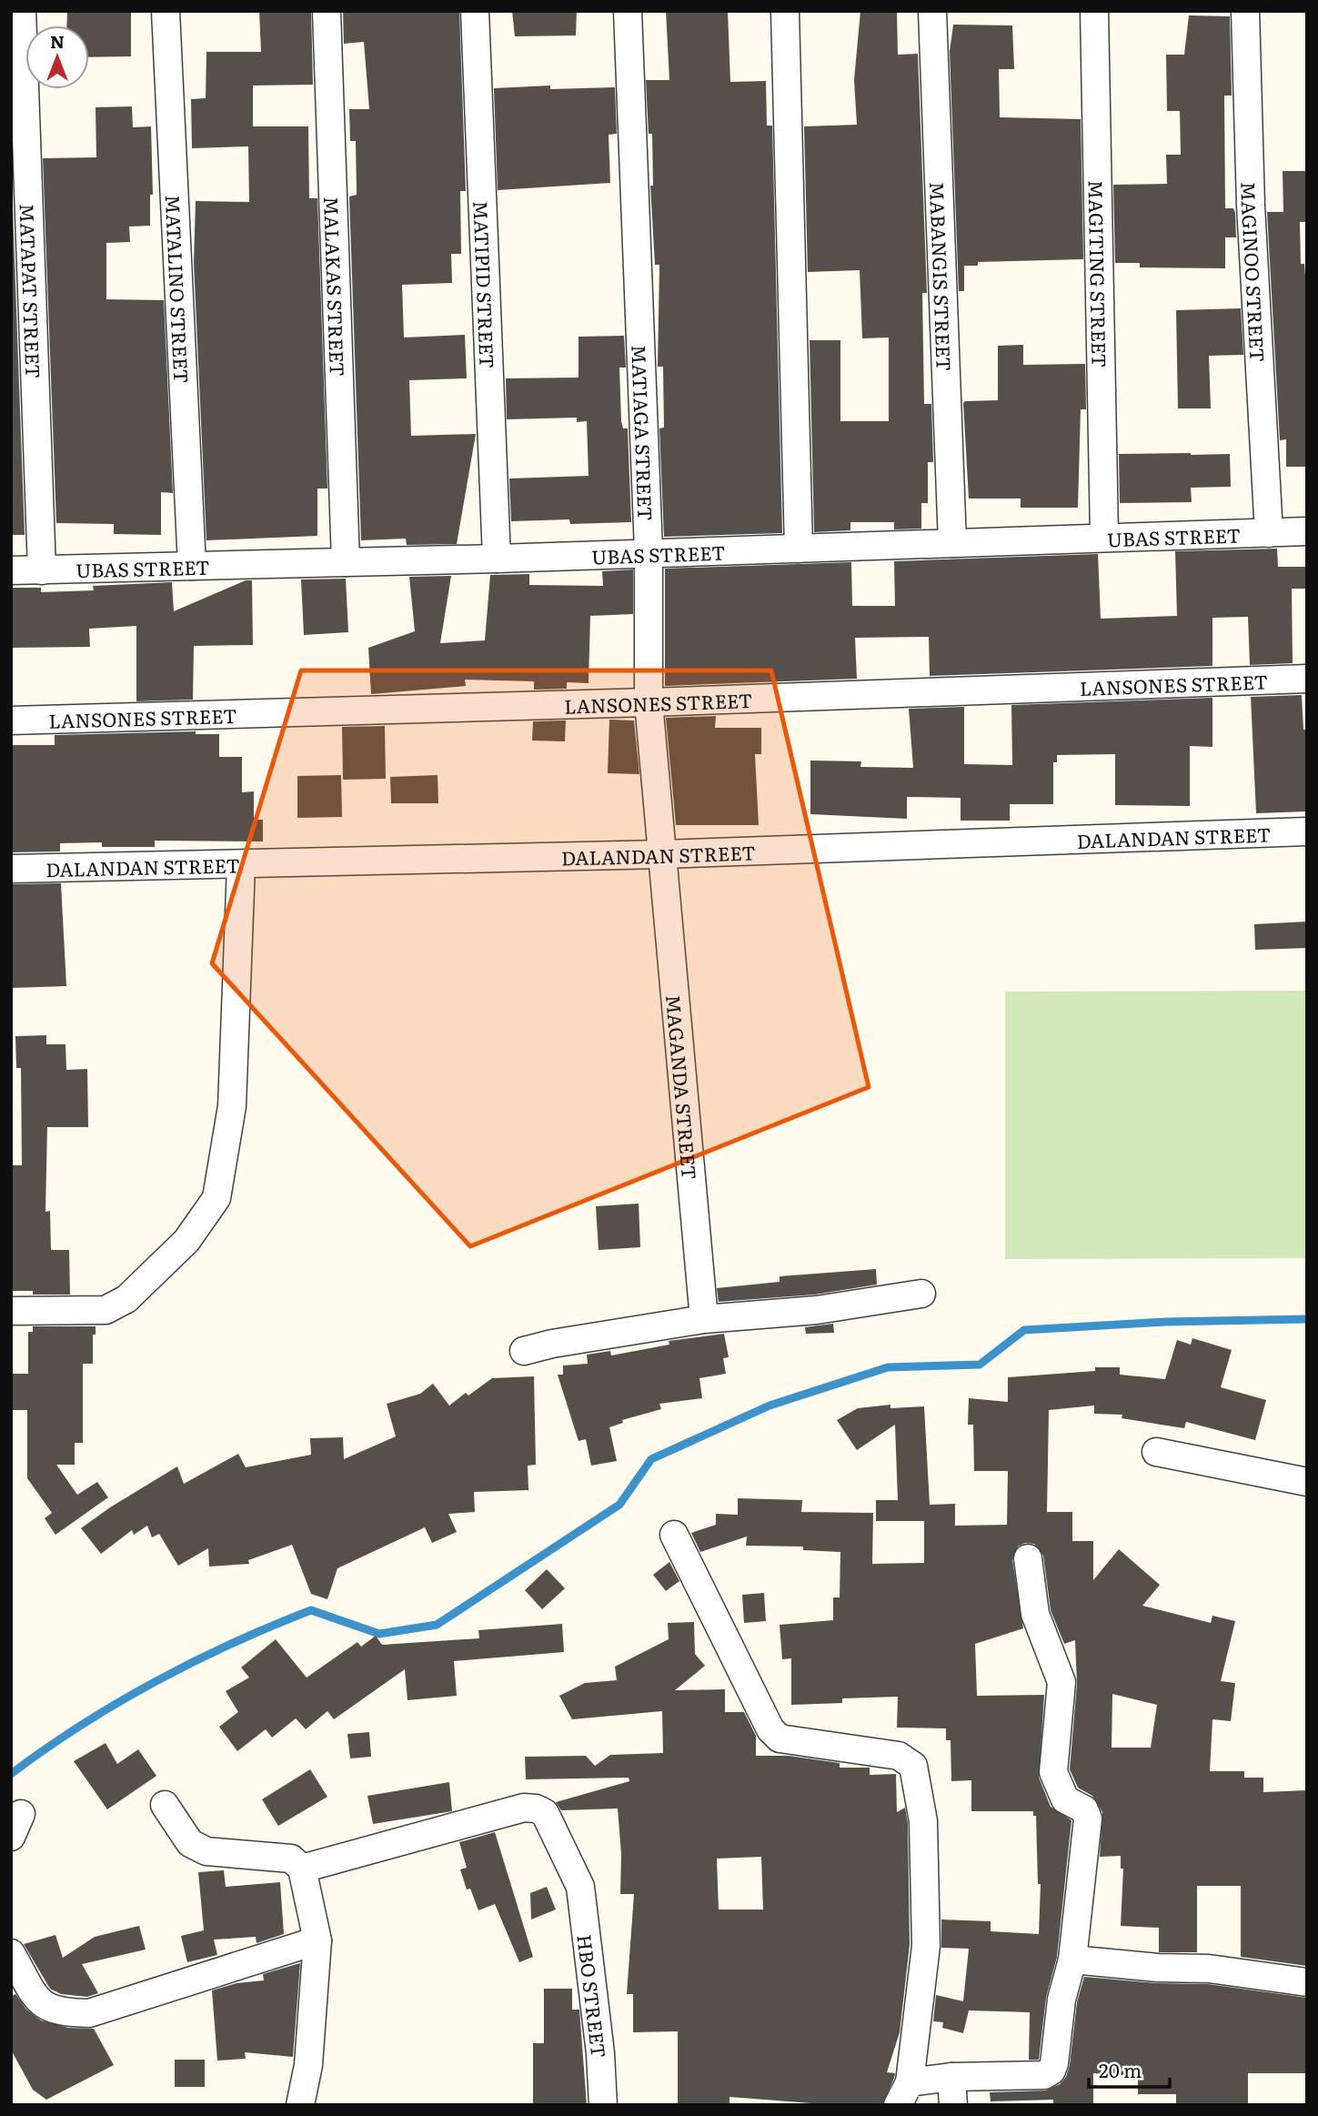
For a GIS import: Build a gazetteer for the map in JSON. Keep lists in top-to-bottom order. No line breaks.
{"streets":{"street":["MAGINOO STREET","MAGITING STREET","MABANGIS STREET","MATIPID STREET","MALAKAS STREET","MATALINO STREET","MATAPAT STREET","MATIAGA STREET","UBAS STREET","LANSONES STREET","DALANDAN STREET","MAGANDA STREET","HBO STREET"]},"crossings":[["MAGINOO STREET","UBAS STREET"],["MAGITING STREET","UBAS STREET"],["MABANGIS STREET","UBAS STREET"],["MATIPID STREET","UBAS STREET"],["MALAKAS STREET","UBAS STREET"],["MATALINO STREET","UBAS STREET"],["MATAPAT STREET","UBAS STREET"],["MATIAGA STREET","UBAS STREET"],["MATIAGA STREET","LANSONES STREET"],["MATIAGA STREET","DALANDAN STREET"],["MATIAGA STREET","MAGANDA STREET"],["DALANDAN STREET","MAGANDA STREET"]],"scale_bar":"20 m","north":"top"}
